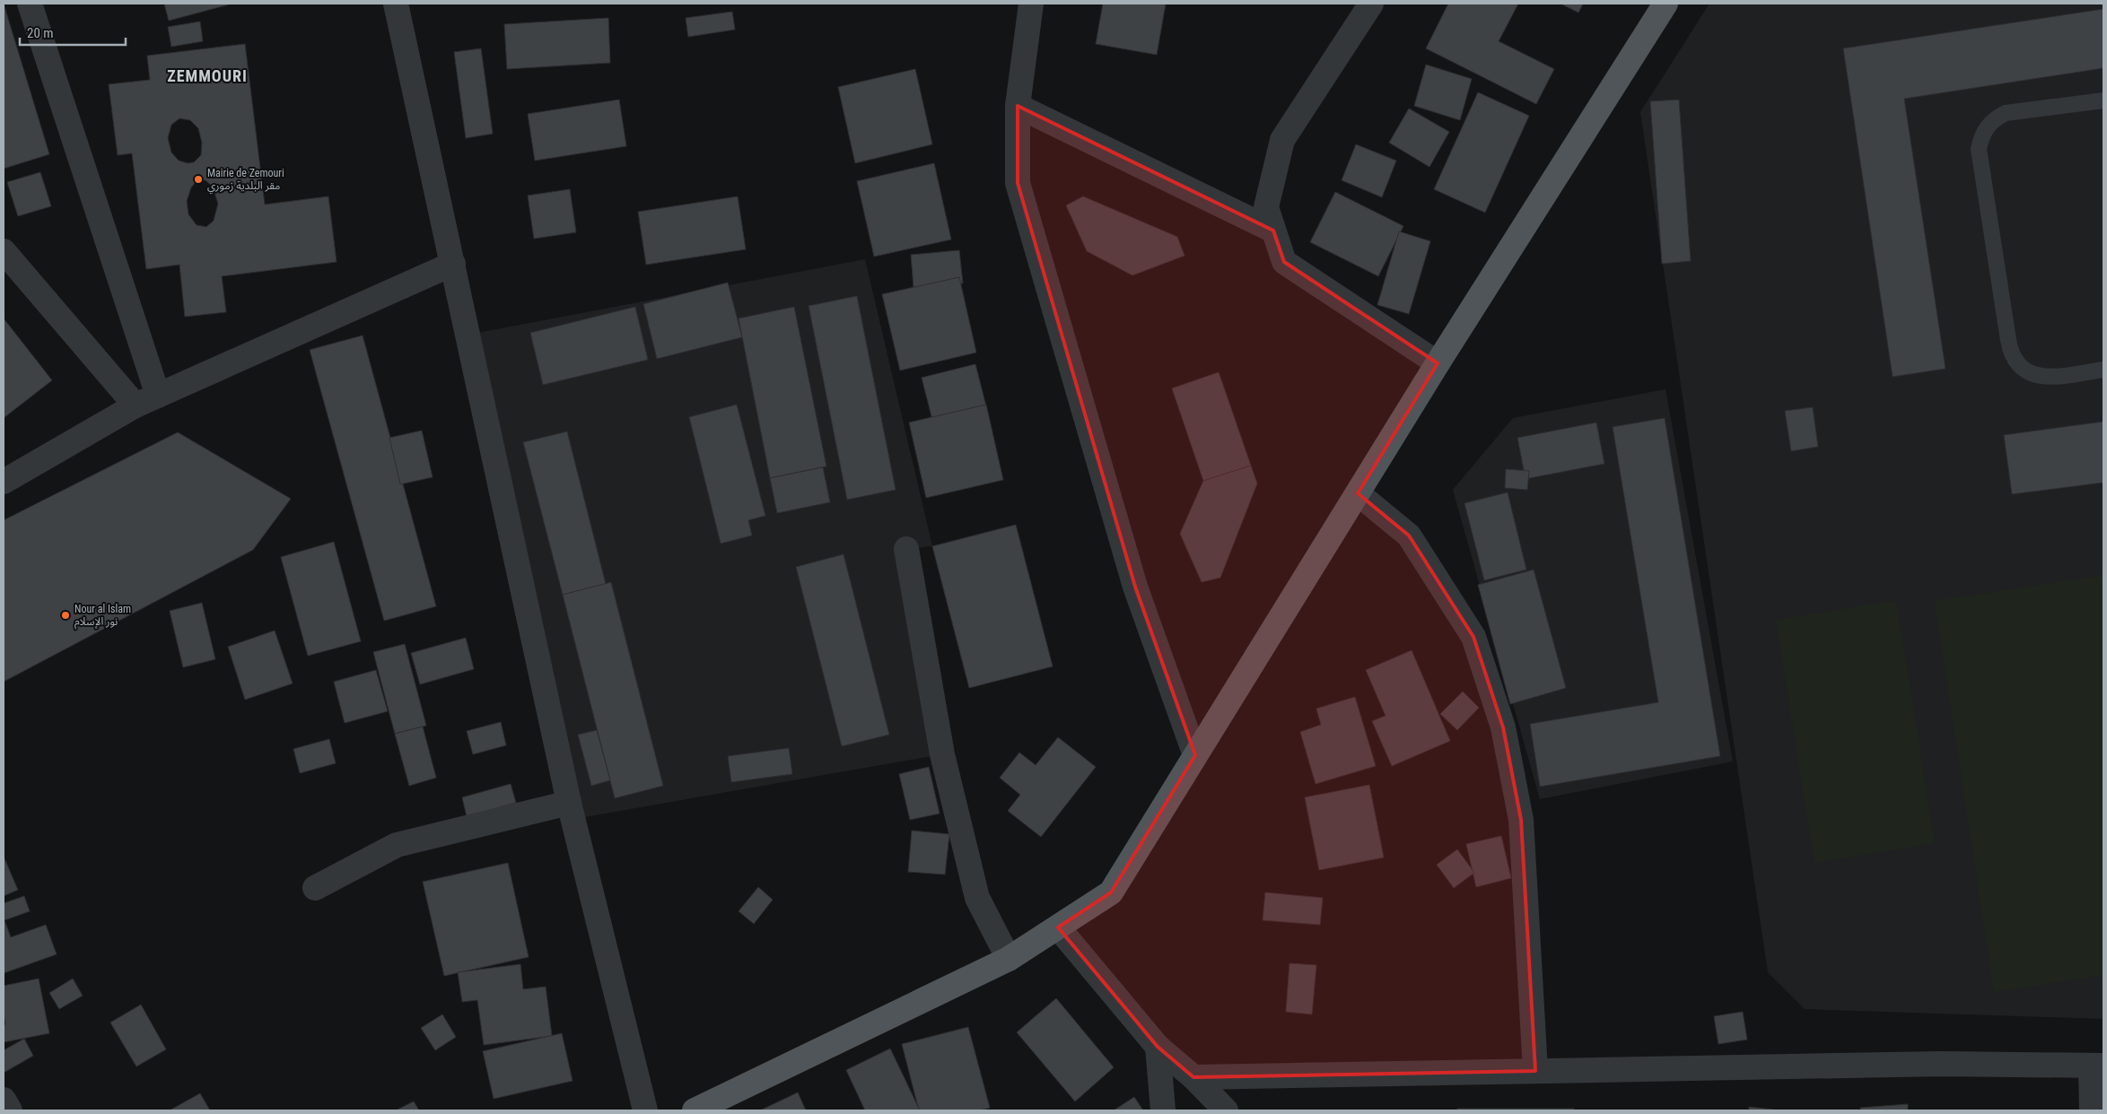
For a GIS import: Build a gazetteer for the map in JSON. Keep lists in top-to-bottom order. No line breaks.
{"districts":["ZEMMOURI"],"places":["Mairie de Zemouri مقر البلدية زموري","Nour al Islam نور الإسلام"],"scale_bar":"20 m"}
